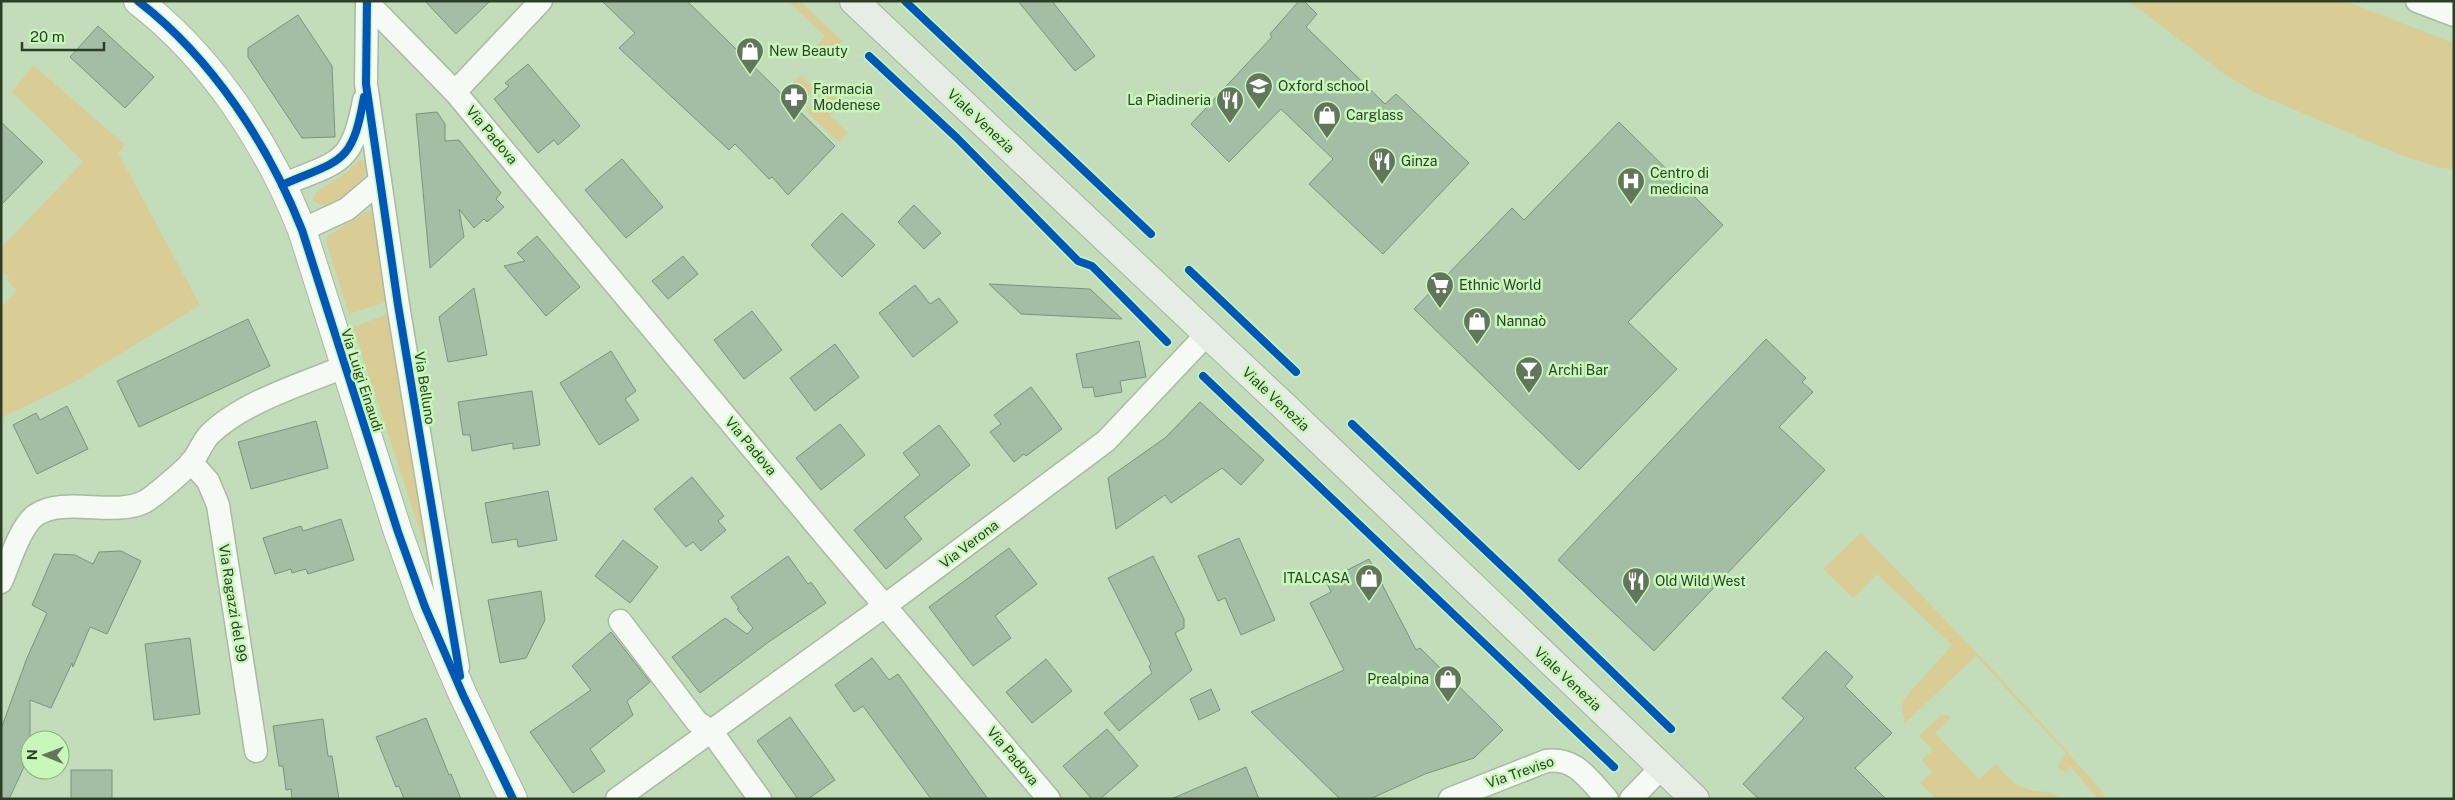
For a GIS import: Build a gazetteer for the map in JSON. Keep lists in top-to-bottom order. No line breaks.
{"streets":{"main road":["Viale Venezia"],"street":["Via Padova","Via Luigi Einaudi","Via Belluno","Via Verona","Via Ragazzi del 99","Via Treviso"]},"crossings":[["Viale Venezia","Via Verona"],["Via Padova","Via Belluno"],["Via Padova","Via Verona"],["Via Luigi Einaudi","Via Belluno"]],"places":{"shop":["New Beauty","Carglass","Nannaò","ITALCASA","Prealpina"],"school or university":["Oxford school"],"pharmacy":["Farmacia Modenese"],"restaurant":["La Piadineria","Ginza","Old Wild West"],"hospital":["Centro di medicina"],"supermarket":["Ethnic World"],"bar":["Archi Bar"]},"scale_bar":"20 m","north":"left"}
